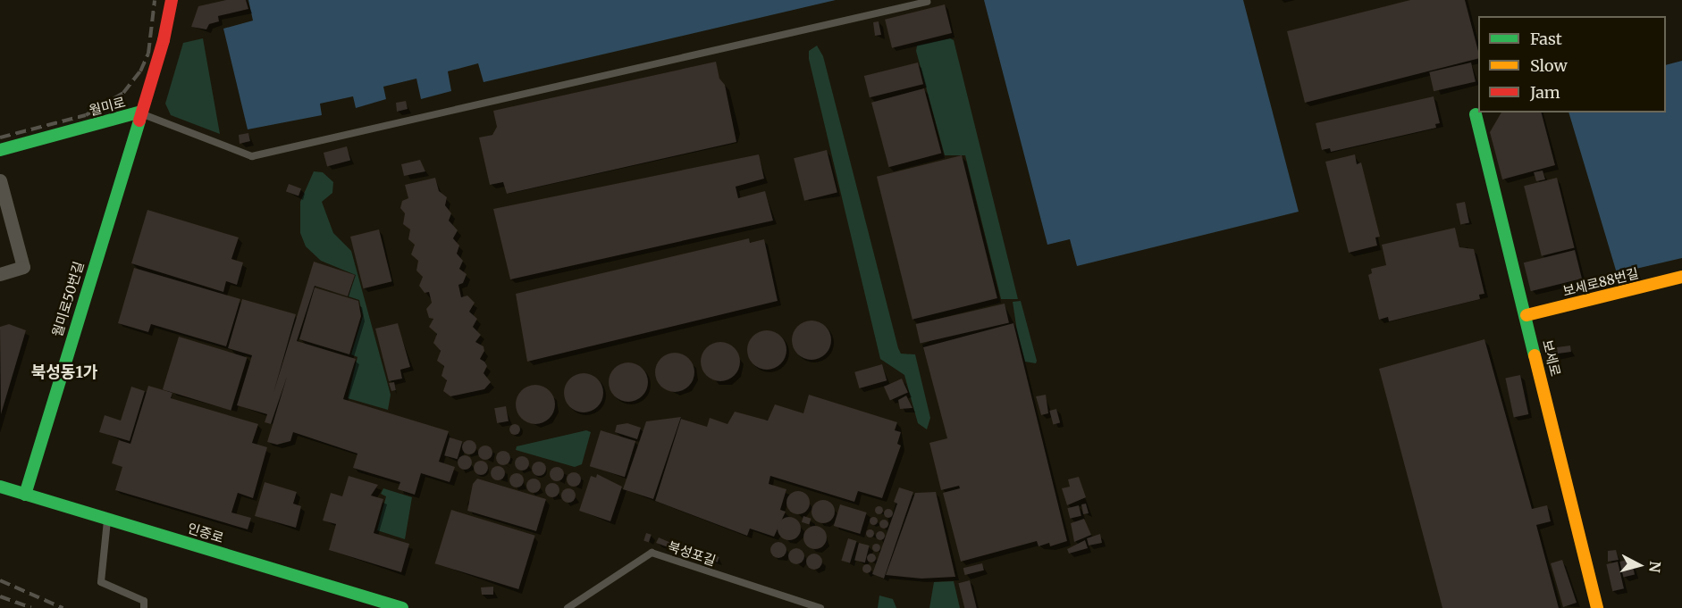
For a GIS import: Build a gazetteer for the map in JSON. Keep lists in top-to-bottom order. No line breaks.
{"streets":{"street":["월미로","보세로88번길","월미로50번길","보세로","인중로"],"lane":["북성포길"]},"crossings":[["월미로","월미로50번길"],["보세로88번길","보세로"],["월미로50번길","인중로"]],"districts":["북성동1가"],"legend":["Fast","Slow","Jam"],"north":"right"}
